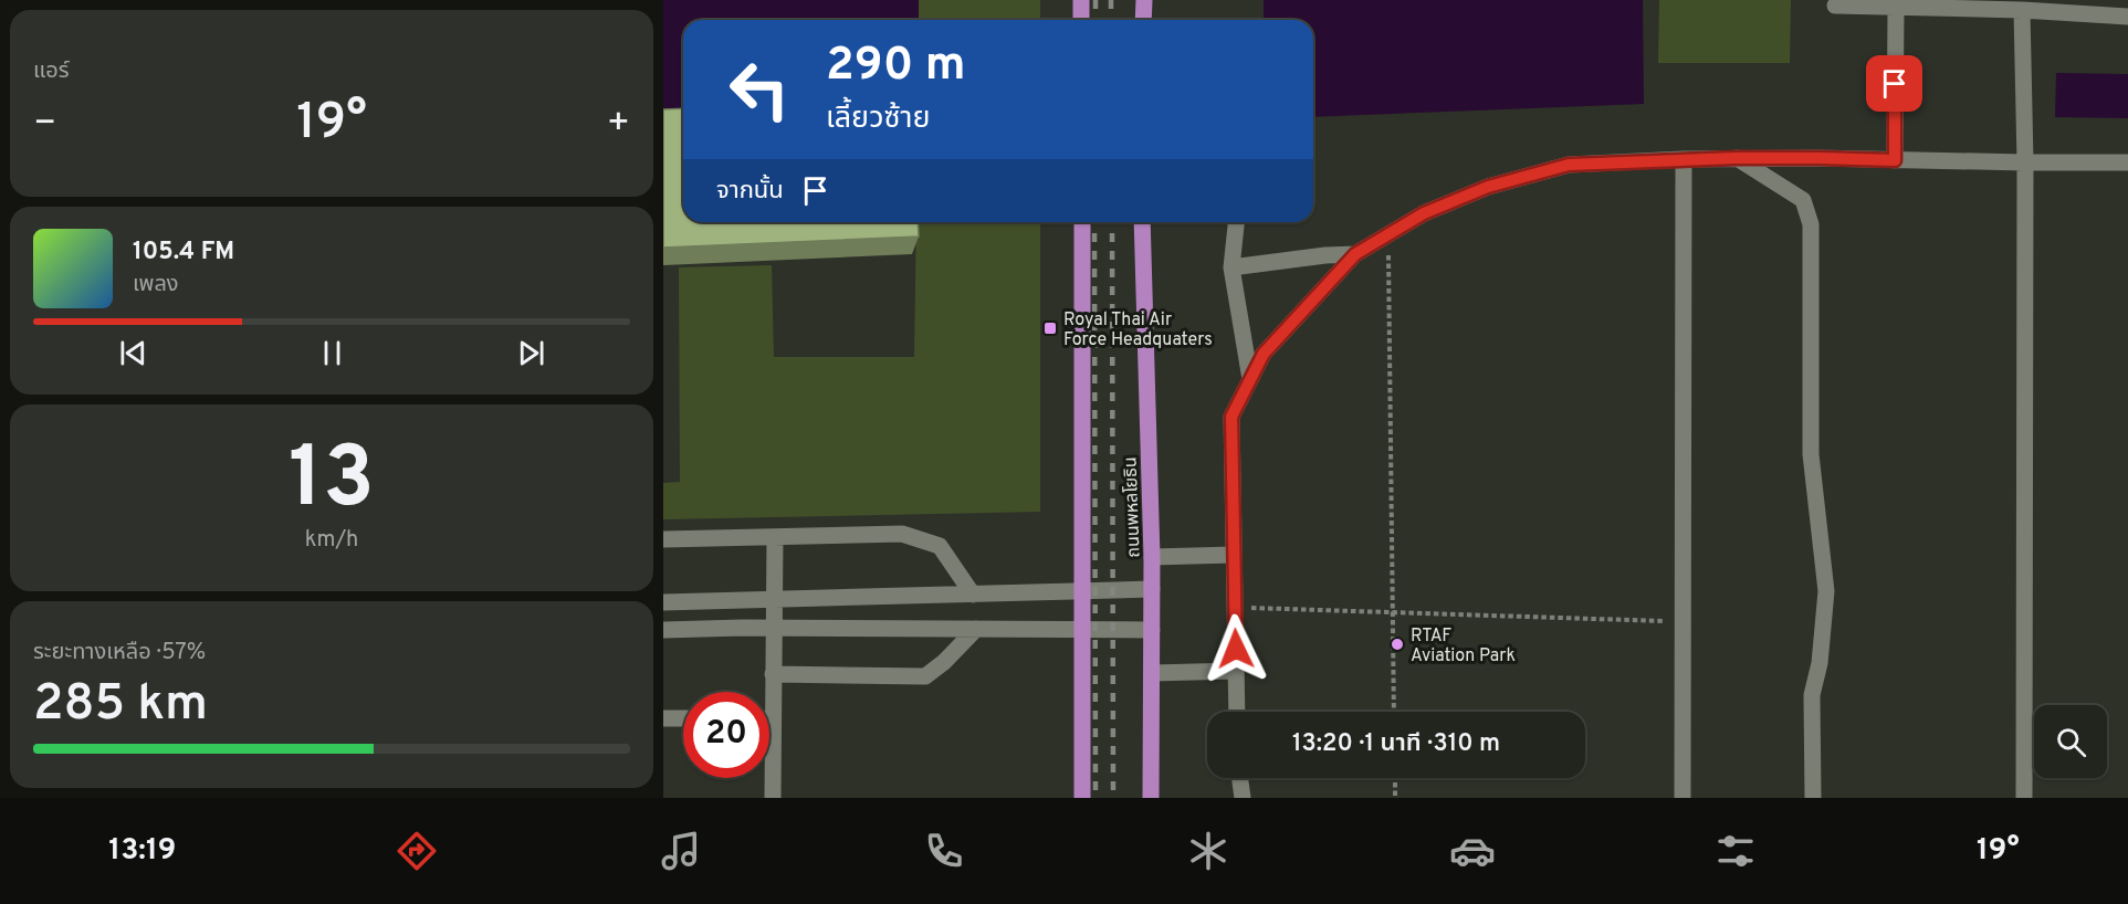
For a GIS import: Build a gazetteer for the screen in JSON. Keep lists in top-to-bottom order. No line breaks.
{"streets":{"main road":["ถนนพหลโยธิน"]},"places":{"transit":["Royal Thai Air Force Headquaters"],"other":["RTAF Aviation Park"]},"page":{"tile":["แอร์",["13","km/h"],["ระยะทางเหลือ · 57%","285 km"]],"turn":["290 m","เลี้ยวซ้าย"],"heat":["−","19°","+"],"then":"จากนั้น","song":["105.4 FM","เพลง"],"limit":"20","trip":"13:20 · 1 นาที · 310 m","tabs":["13:19","19°"]}}
